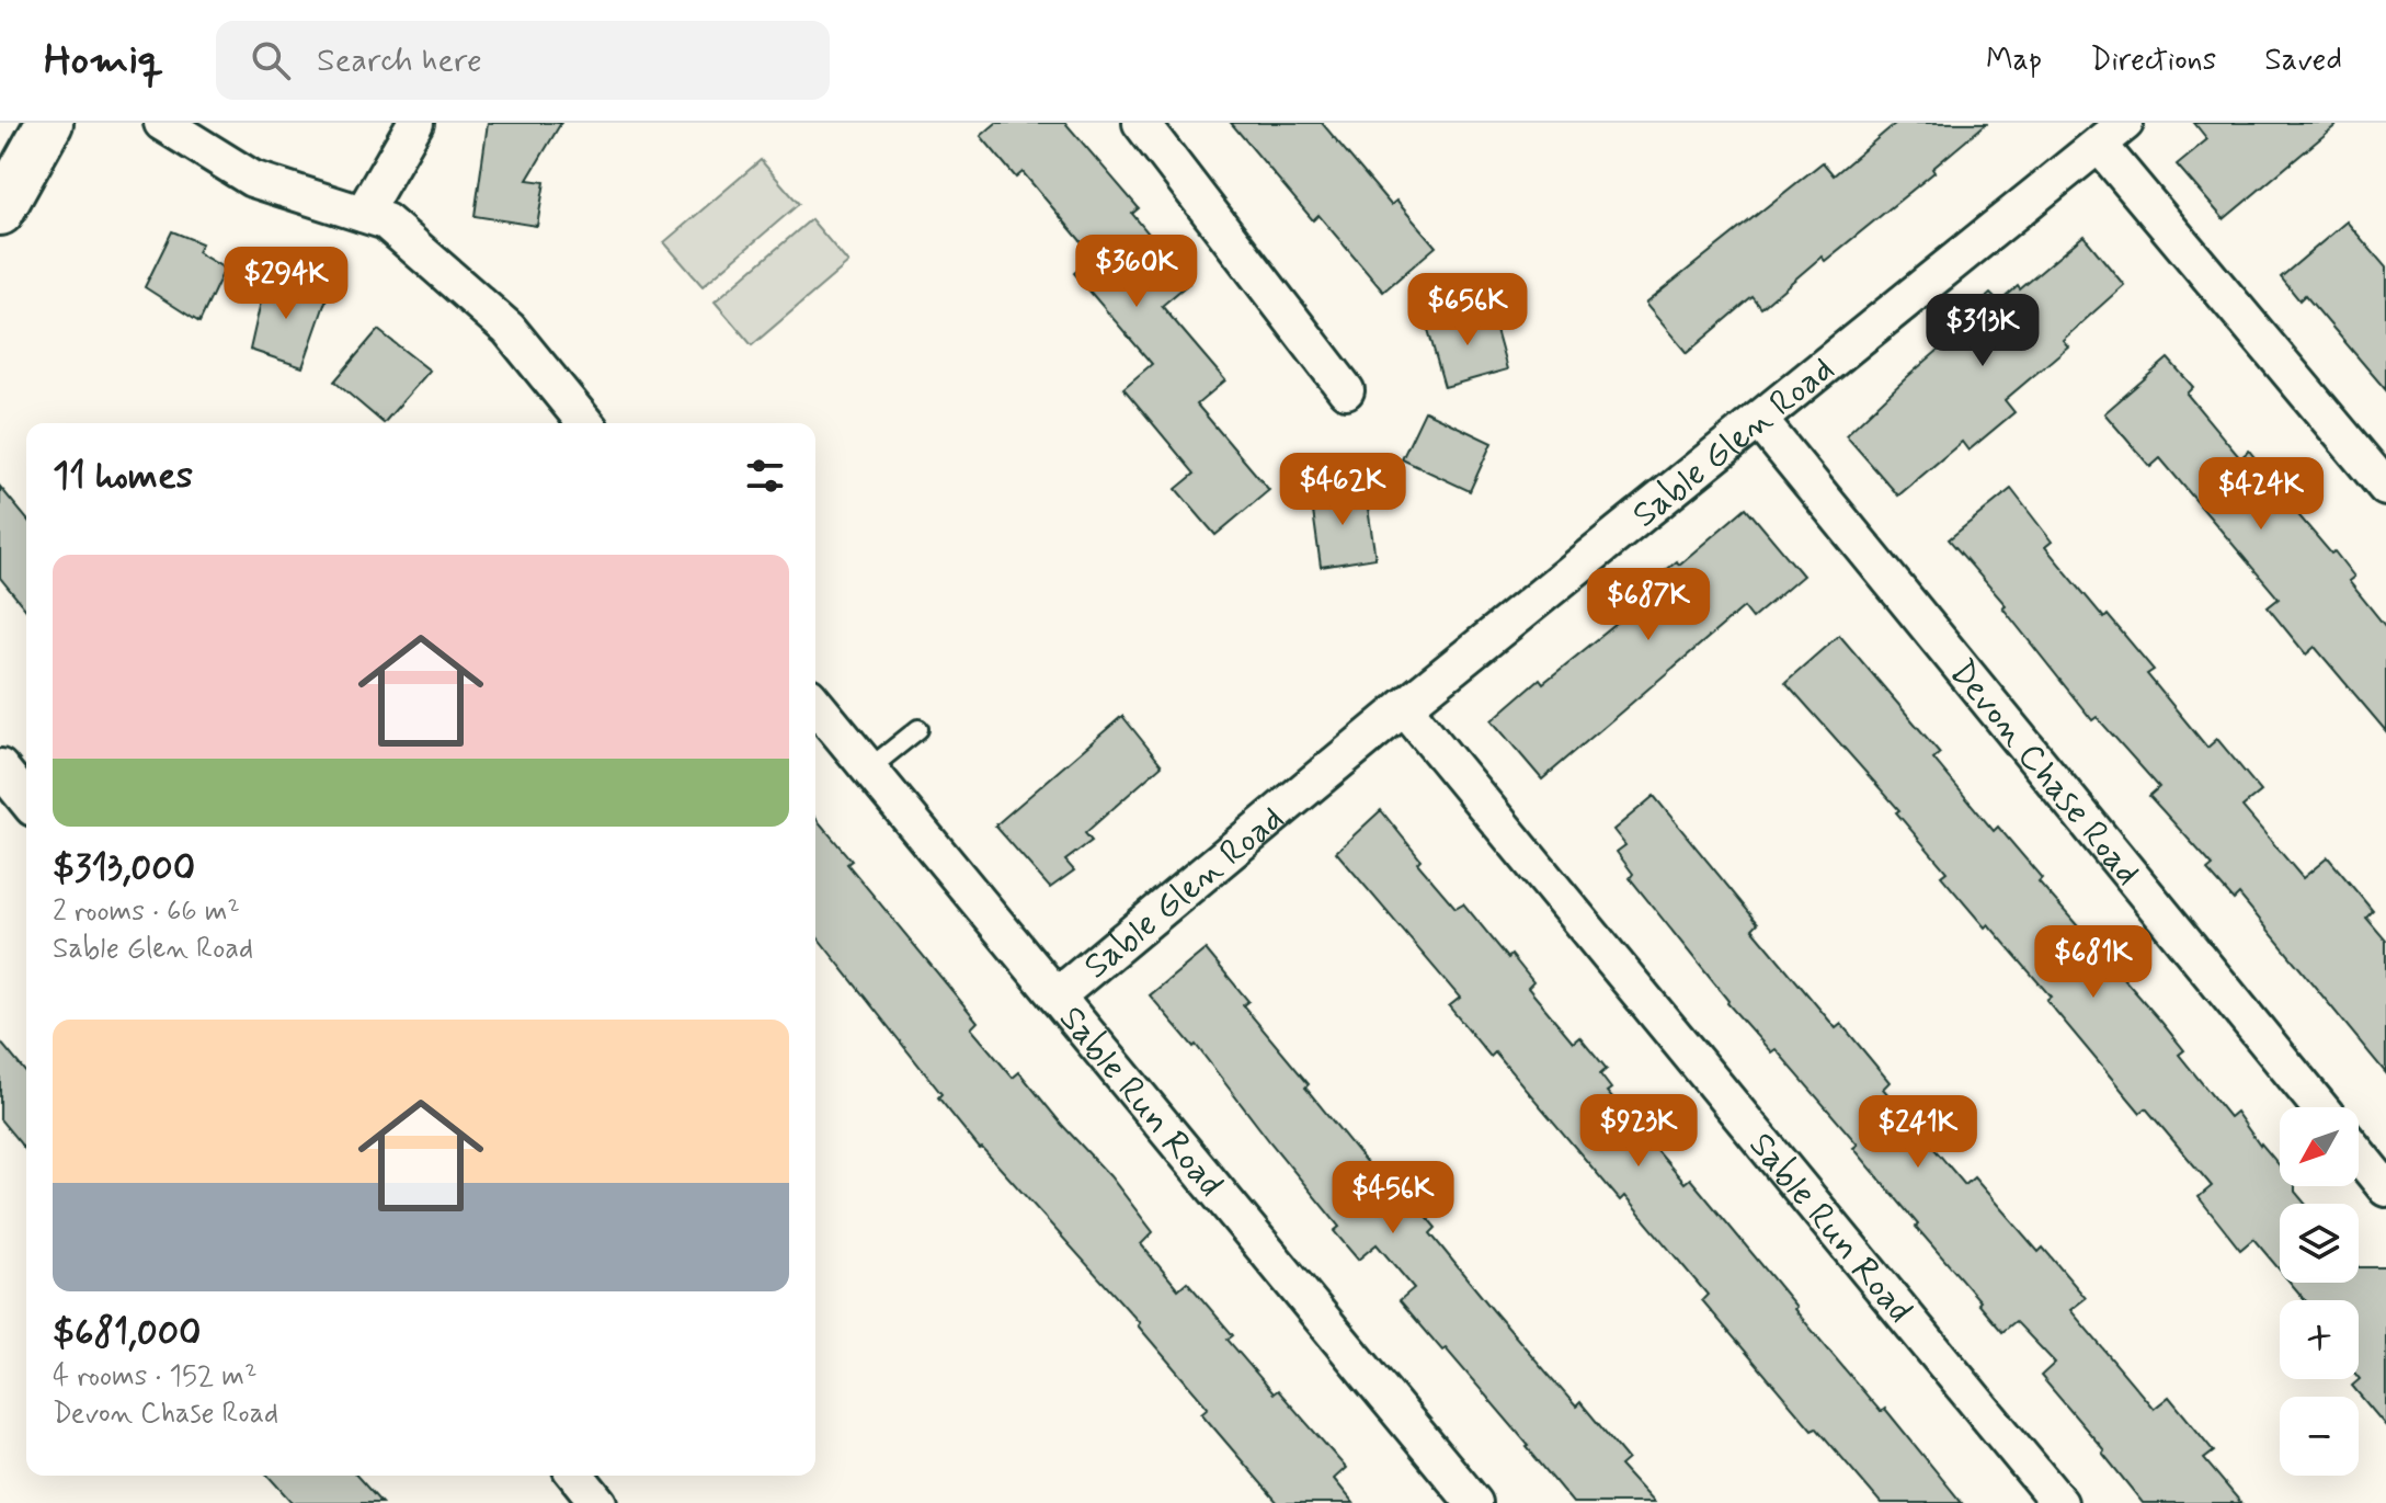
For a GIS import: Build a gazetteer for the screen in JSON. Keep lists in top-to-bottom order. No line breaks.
{"streets":{"street":["Sable Glen Road","Devon Chase Road","Sable Run Road"]},"crossings":[["Sable Glen Road","Devon Chase Road"],["Sable Glen Road","Sable Run Road"]],"north":"bottom left","page":{"header":"Homiq","search":"Search here","nav":["Map","Directions","Saved"],"price":["$360K","$294K","$656K","$313K","$462K","$424K","$687K","$681K","$923K","$241K","$456K"],"heading":"11 homes","list":[{"name":"$313,000","note":"2 rooms · 66 m² · Sable Glen Road"},{"name":"$681,000","note":"4 rooms · 152 m² · Devon Chase Road"}],"map_buttons":["+","−"]}}
